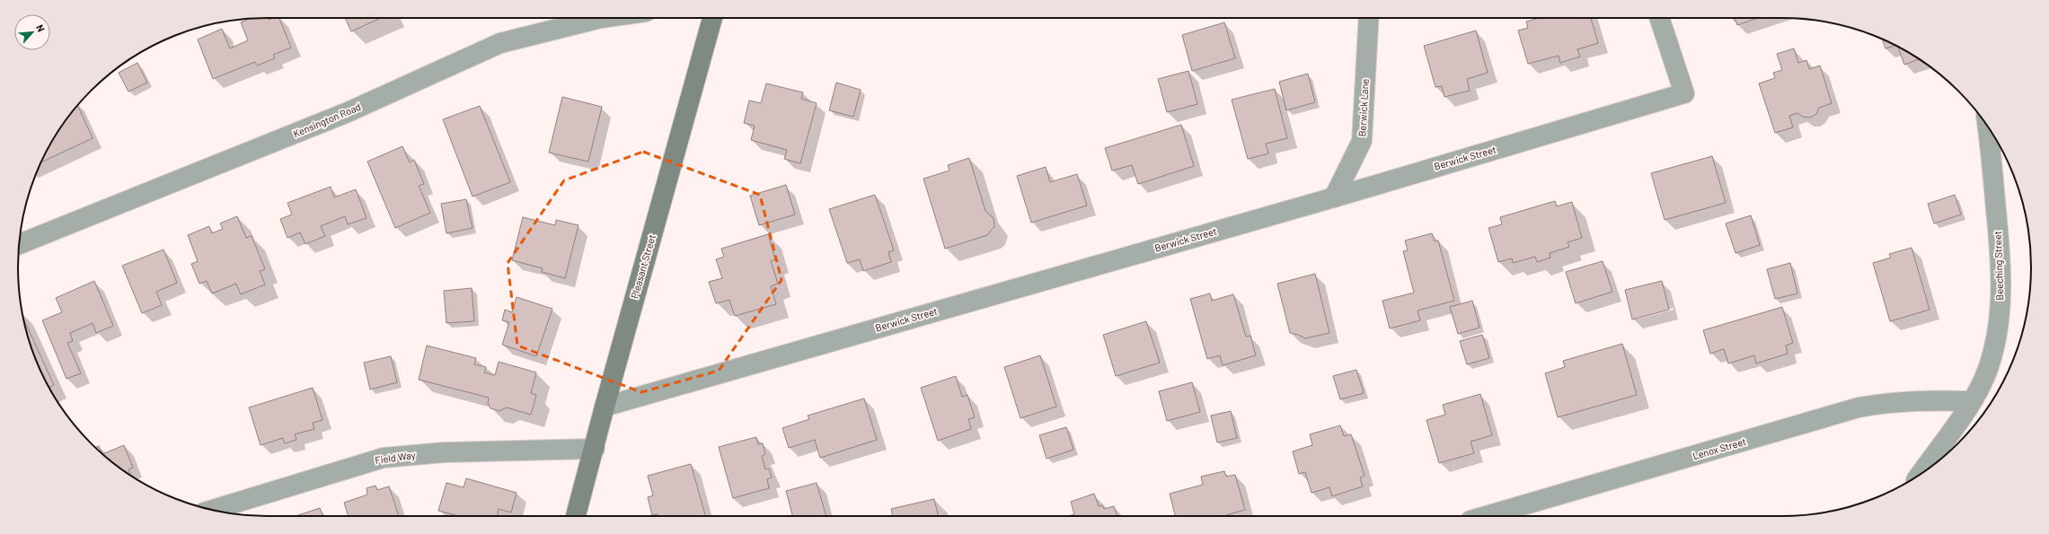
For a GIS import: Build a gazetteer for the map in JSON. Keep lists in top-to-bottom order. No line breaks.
{"streets":{"main road":["Pleasant Street"],"street":["Berwick Lane","Kensington Road","Berwick Street","Beeching Street","Lenox Street","Field Way"]},"crossings":[["Berwick Lane","Berwick Street"],["Berwick Street","Pleasant Street"],["Beeching Street","Lenox Street"],["Pleasant Street","Field Way"]],"north":"top right"}
